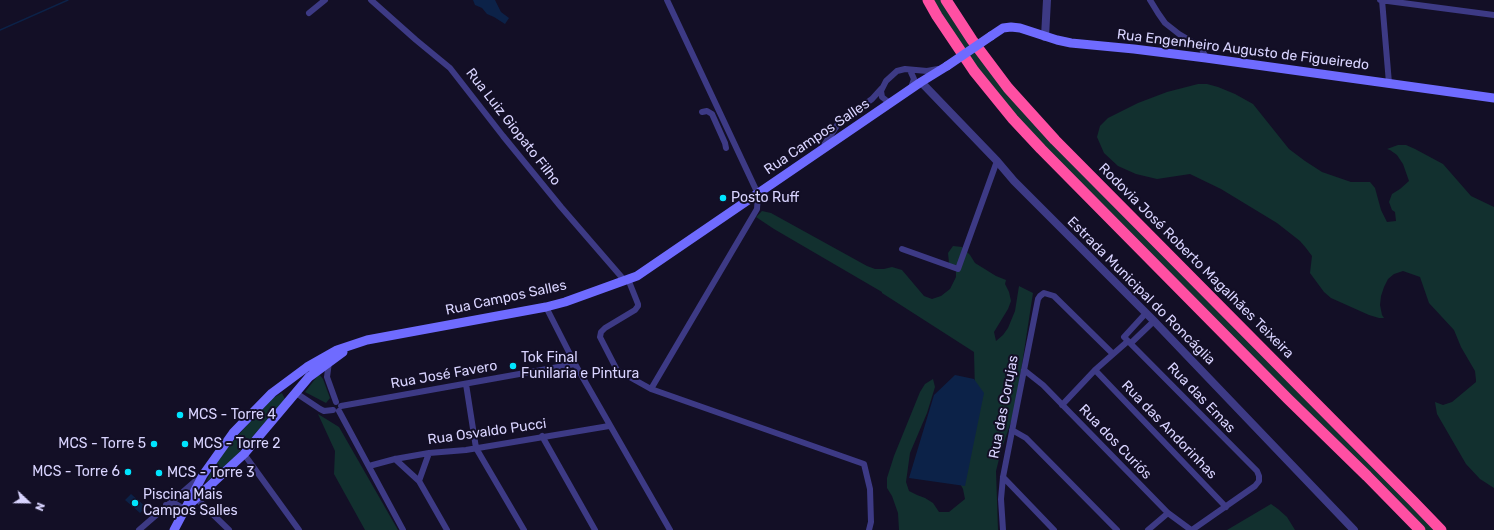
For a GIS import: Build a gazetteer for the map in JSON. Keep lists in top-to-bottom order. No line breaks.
{"streets":{"highway":["Rodovia José Roberto Magalhães Teixeira"],"main road":["Rua Engenheiro Augusto de Figueiredo","Rua Campos Salles"],"street":["Rua Luiz Giopato Filho","Estrada Municipal do Roncáglia","Rua José Favero","Rua das Emas","Rua das Corujas","Rua das Andorinhas","Rua Osvaldo Pucci","Rua dos Curiós"]},"crossings":[["Rua Engenheiro Augusto de Figueiredo","Rua Campos Salles"],["Rua Luiz Giopato Filho","Rua Campos Salles"],["Rua Campos Salles","Estrada Municipal do Roncáglia"],["Rua das Emas","Rua das Andorinhas"],["Rua das Corujas","Rua dos Curiós"]],"places":["Posto Ruff","Tok Final Funilaria e Pintura","MCS - Torre 4","MCS - Torre 5","MCS - Torre 2","MCS - Torre 6","MCS - Torre 3","Piscina Mais Campos Salles"],"north":"right"}
